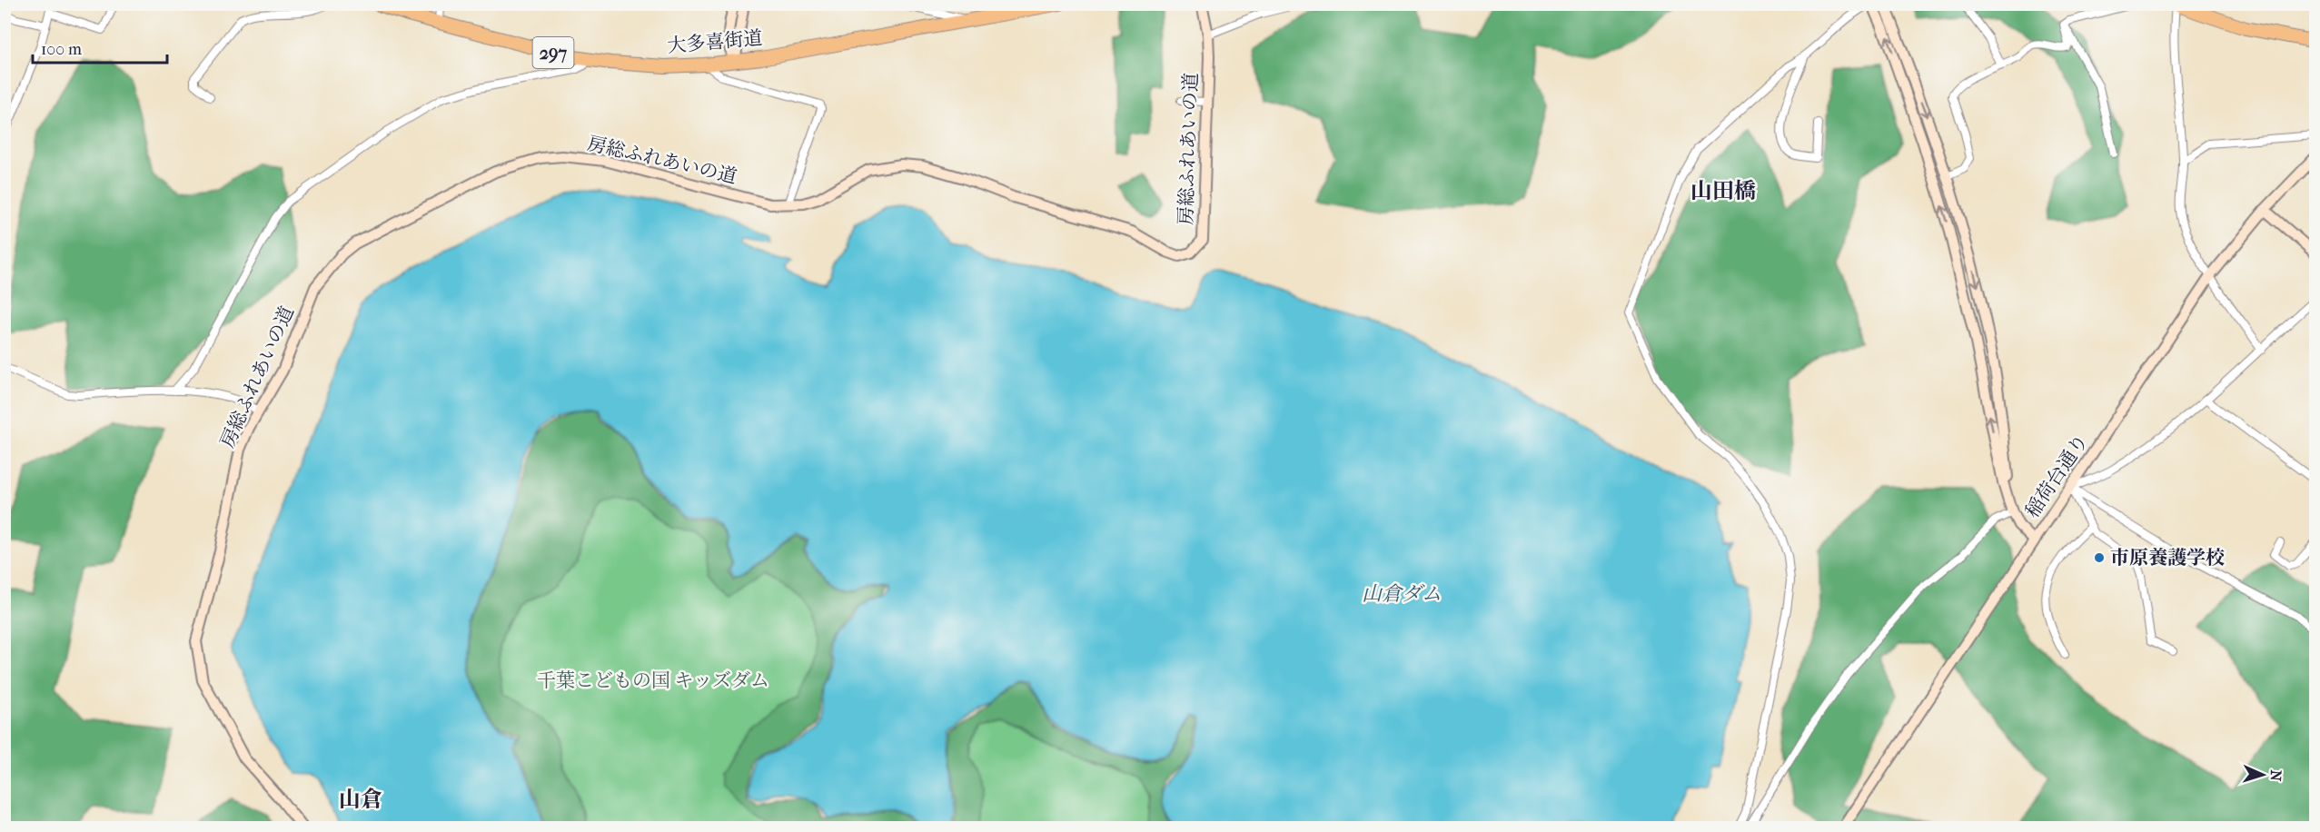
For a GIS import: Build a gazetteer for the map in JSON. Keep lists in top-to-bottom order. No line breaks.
{"streets":{"highway":["大多喜街道","297"],"street":["房総ふれあいの道","稲荷台通り"]},"districts":["山田橋","山倉"],"water":["山倉ダム"],"parks":["千葉こどもの国 キッズダム"],"places":["市原養護学校"],"scale_bar":"100 m","north":"right"}
